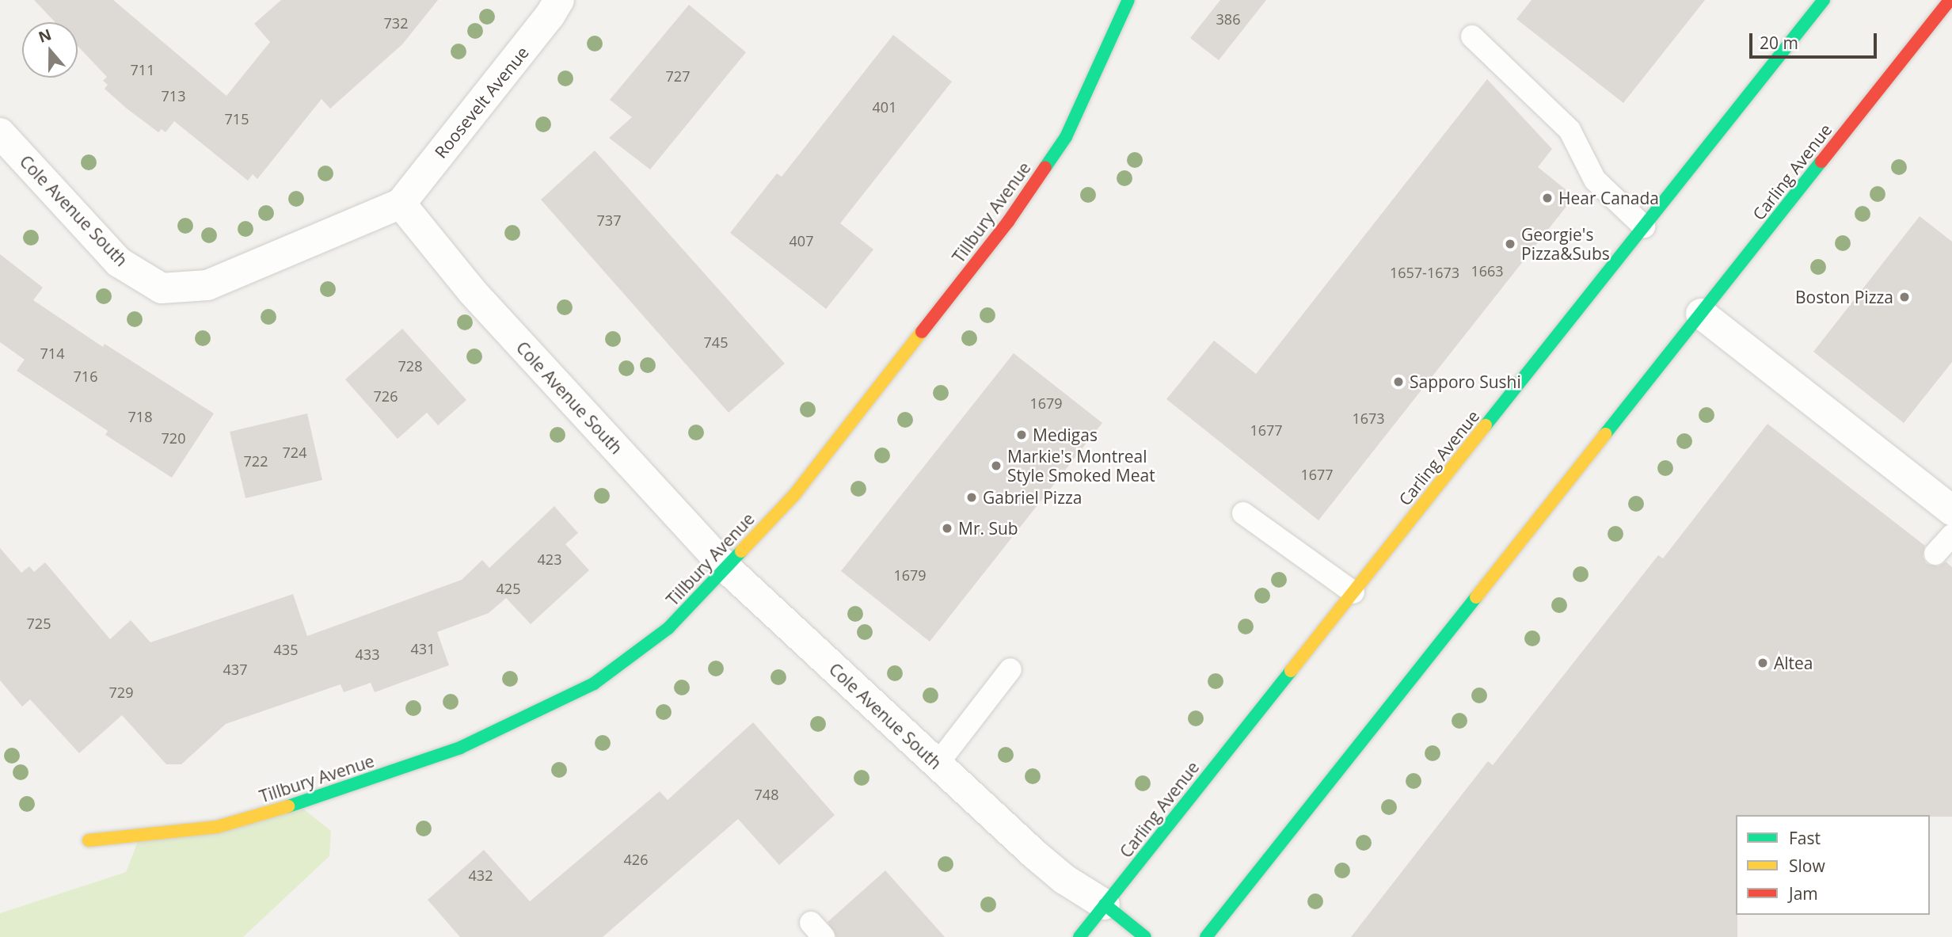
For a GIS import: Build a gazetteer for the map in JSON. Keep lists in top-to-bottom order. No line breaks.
{"streets":{"main road":["Carling Avenue","Tillbury Avenue"],"street":["Roosevelt Avenue","Cole Avenue South"]},"crossings":[["Roosevelt Avenue","Cole Avenue South"],["Carling Avenue","Cole Avenue South"],["Cole Avenue South","Tillbury Avenue"]],"places":["Hear Canada","Georgie's Pizza&Subs","Boston Pizza","Sapporo Sushi","Medigas","Markie's Montreal Style Smoked Meat","Gabriel Pizza","Mr. Sub","Altea"],"house_numbers":["386","732","711","727","713","401","715","737","407","1663","1657-1673","745","714","728","716","726","1679","718","1673","1677","720","724","722","1677","423","1679","425","725","431","435","433","437","729","748","426","432"],"legend":["Fast","Slow","Jam"],"scale_bar":"20 m","north":"top"}
